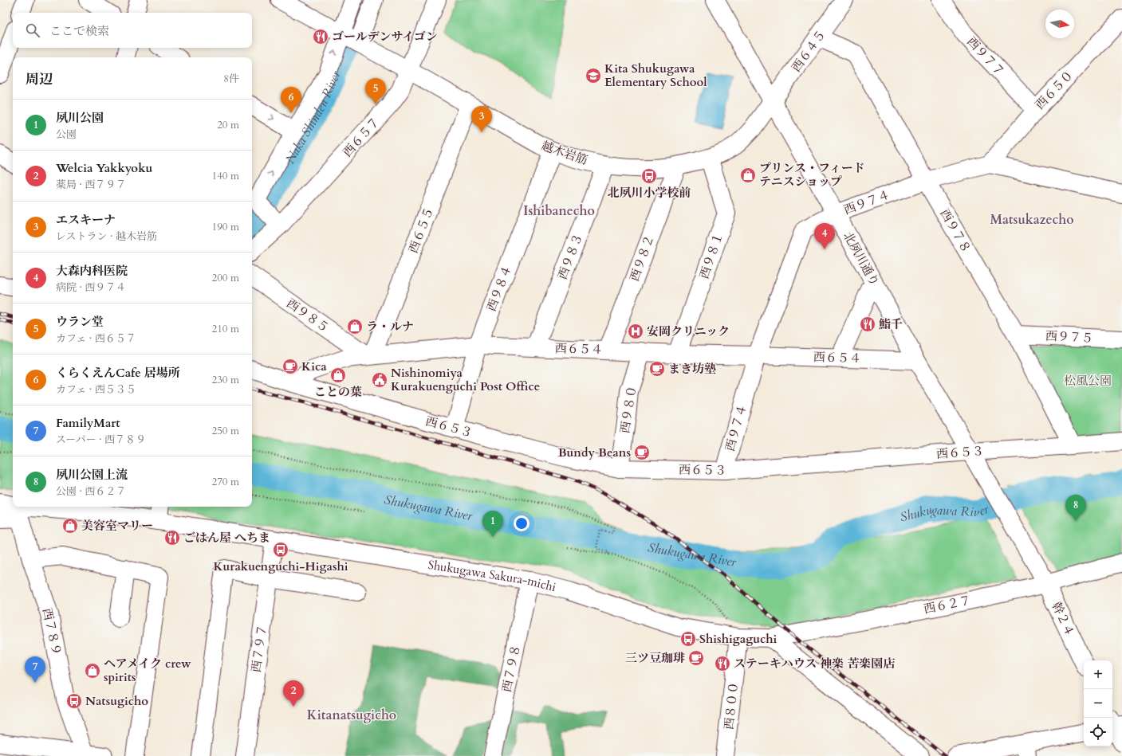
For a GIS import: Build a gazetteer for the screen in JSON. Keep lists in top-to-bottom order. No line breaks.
{"streets":{"street":["西６４５","西９７７","西６５０","西６５７","越木岩筋","西９７４","西６５５","西９７８","西９８１","西９８３","西９８２","北夙川通り","西９８４","西９８５","西９７５","西６５４","西９８０","西６５３","Shukugawa Sakura-michi","西６２７","幹２４","西７８９","西７９７","西７９８","西８００"]},"crossings":[["西６４５","越木岩筋"],["西６４５","西９７８"],["西６４５","北夙川通り"],["西９７７","西６５０"],["西６５０","西９７４"],["西６５７","越木岩筋"],["越木岩筋","西６５５"],["越木岩筋","西９８１"],["越木岩筋","西９８３"],["越木岩筋","西９８２"],["越木岩筋","北夙川通り"],["越木岩筋","西９８４"],["西９７４","西９７８"],["西９７４","北夙川通り"],["西９７４","西６５４"],["西９７４","西６５３"],["西６５５","西９８５"],["西６５５","西６５４"],["西９７８","西９７５"],["西９７８","西６５３"],["西９８１","西６５４"],["西９８３","西６５４"],["西９８２","西６５４"],["北夙川通り","西６５４"],["北夙川通り","西６５３"],["北夙川通り","幹２４"],["西９８４","西６５４"],["西９８４","西６５３"],["西９８５","西６５４"],["西６５４","西９８０"],["西６５４","西６５３"],["西９８０","西６５３"],["西６５３","幹２４"],["Shukugawa Sakura-michi","西６２７"],["Shukugawa Sakura-michi","西７８９"],["Shukugawa Sakura-michi","西７９７"],["Shukugawa Sakura-michi","西７９８"],["Shukugawa Sakura-michi","西８００"],["西６２７","幹２４"]],"districts":["Ishibanecho","Matsukazecho","Kitanatsugicho"],"water":["Naka Shinden River","Shukugawa River"],"parks":["松風公園"],"places":{"restaurant":["ゴールデンサイゴン","鮨千","ごはん屋 へちま","ステーキハウス 神楽 苦楽園店"],"school or university":["Kita Shukugawa Elementary School"],"shop":["プリンス・フィード テニスショップ","ラ・ルナ","ことの葉","美容室マリー","ヘアメイク crew spirits"],"bus stop":["北夙川小学校前","Kurakuenguchi-Higashi","Shishigaguchi","Natsugicho"],"hospital":["安岡クリニック"],"cafe":["Kica","まき坊塾","Bundy Beans","三ツ豆珈琲"],"public building":["Nishinomiya Kurakuenguchi Post Office"]},"north":"right","page":{"search":"ここで検索","heading":["周辺","8件"],"pins":["5","6","3","4","8","1","7","2"],"list":[{"mark":"1","name":"夙川公園","note":"公園","value":"20 m"},{"mark":"2","name":"Welcia Yakkyoku","note":"薬局 · 西７９７","value":"140 m"},{"mark":"3","name":"エスキーナ","note":"レストラン · 越木岩筋","value":"190 m"},{"mark":"4","name":"大森内科医院","note":"病院 · 西９７４","value":"200 m"},{"mark":"5","name":"ウラン堂","note":"カフェ · 西６５７","value":"210 m"},{"mark":"6","name":"くらくえんCafe 居場所","note":"カフェ · 西５３５","value":"230 m"},{"mark":"7","name":"FamilyMart","note":"スーパー · 西７８９","value":"250 m"},{"mark":"8","name":"夙川公園上流","note":"公園 · 西６２７","value":"270 m"}],"map_buttons":["+","−"]}}
